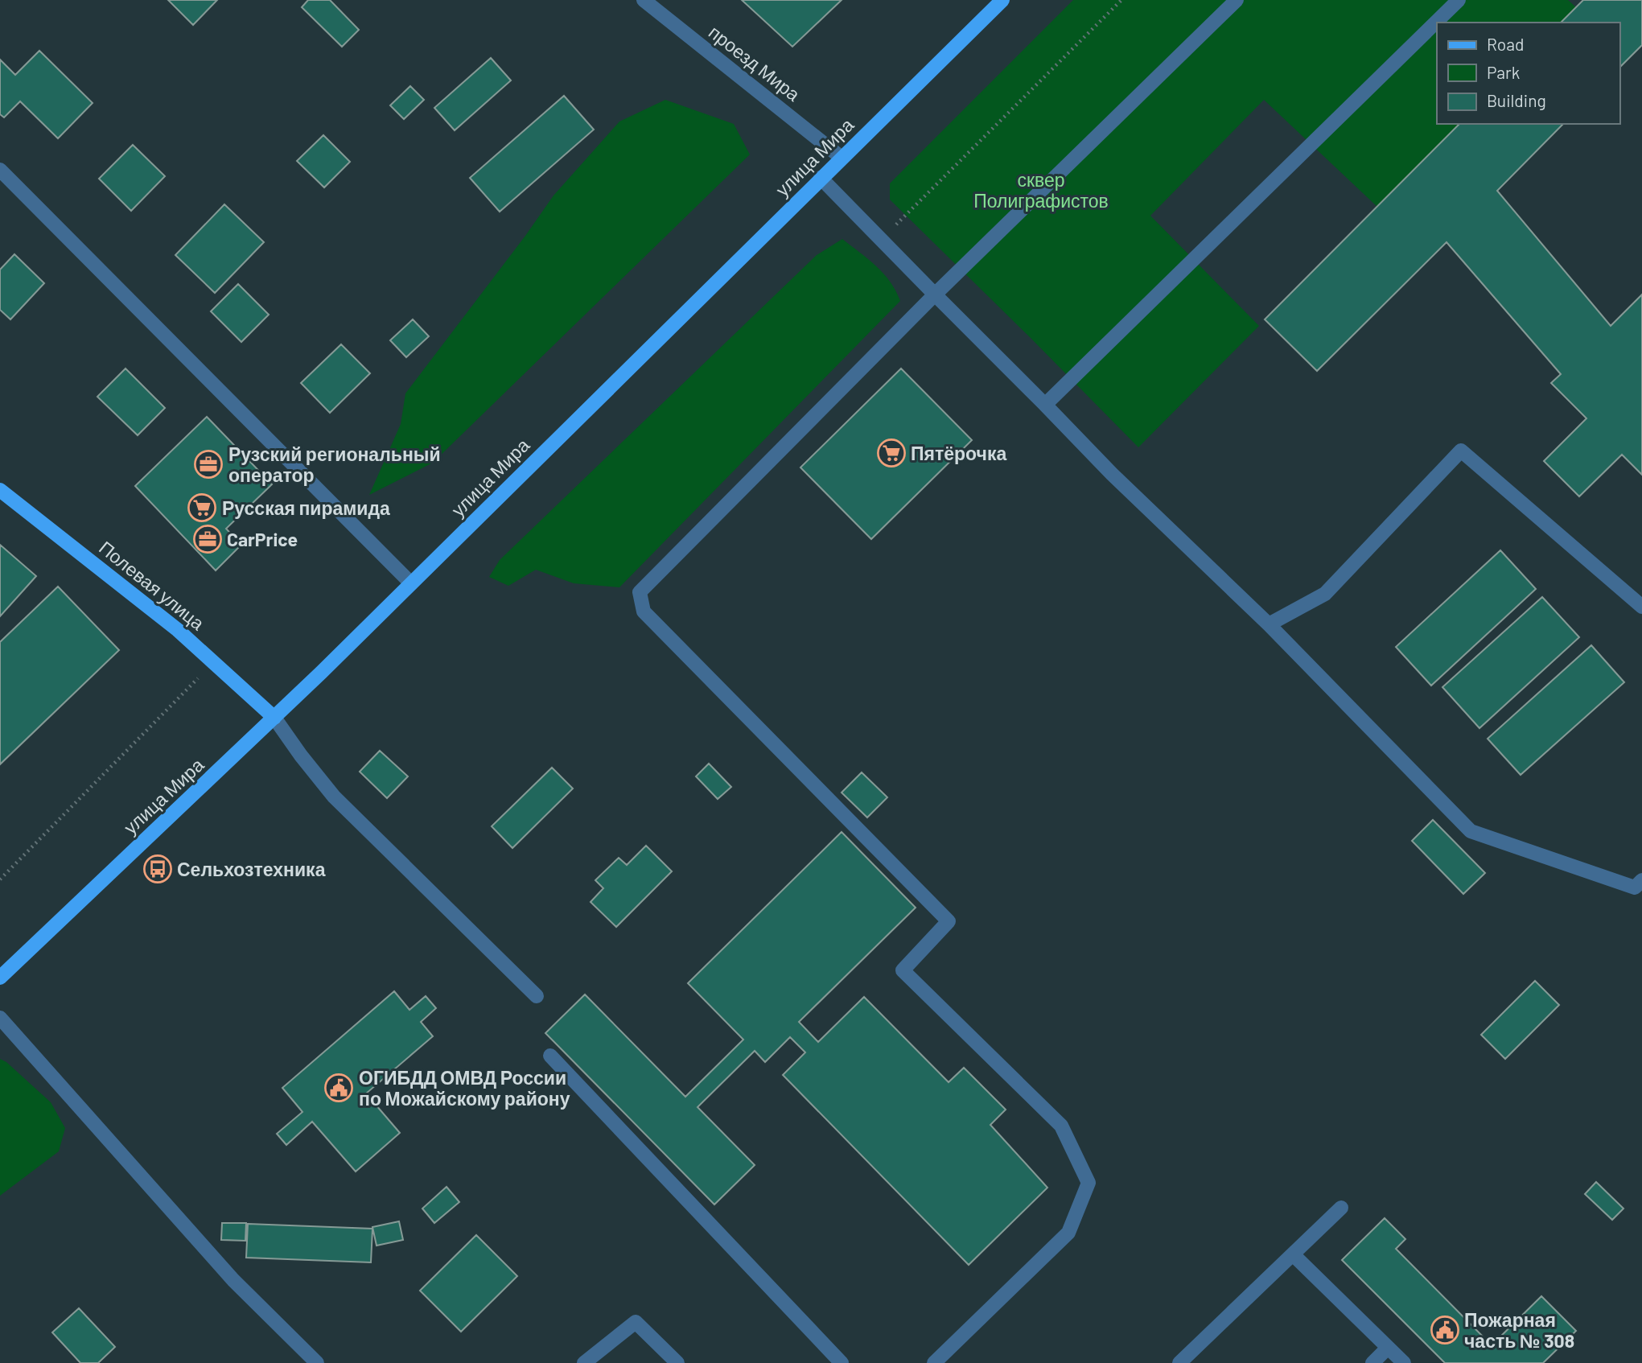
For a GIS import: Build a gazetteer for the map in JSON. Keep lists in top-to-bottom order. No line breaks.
{"streets":{"main road":["улица Мира","Полевая улица"],"street":["проезд Мира"]},"crossings":[["проезд Мира","улица Мира"],["улица Мира","Полевая улица"]],"parks":["сквер Полиграфистов"],"places":{"supermarket":["Пятёрочка","Русская пирамида"],"office":["Рузский региональный оператор","CarPrice"],"bus stop":["Сельхозтехника"],"public building":["ОГИБДД ОМВД России по Можайскому району","Пожарная часть № 308"]},"legend":["Road","Park","Building"]}
